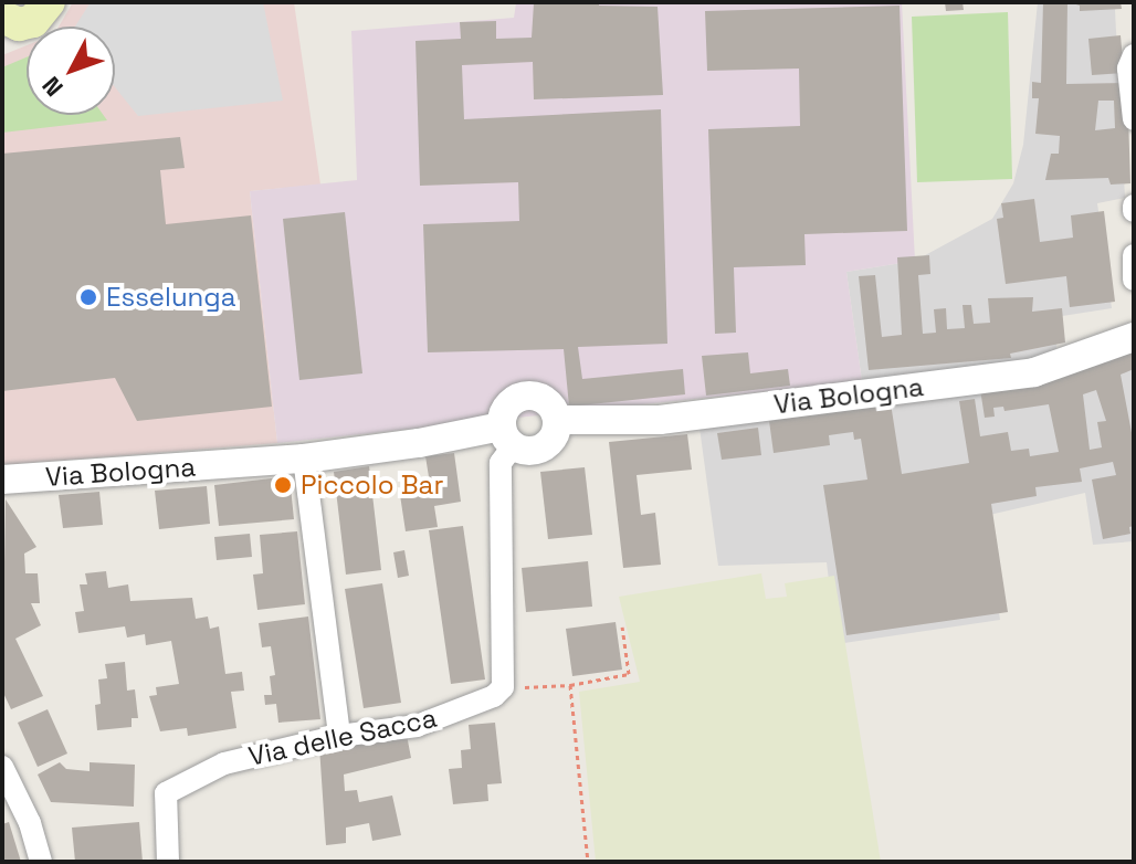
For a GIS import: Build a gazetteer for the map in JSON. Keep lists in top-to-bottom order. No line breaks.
{"streets":{"street":["Via Bologna","Via delle Sacca"]},"places":["Esselunga","Piccolo Bar"],"north":"bottom left"}
